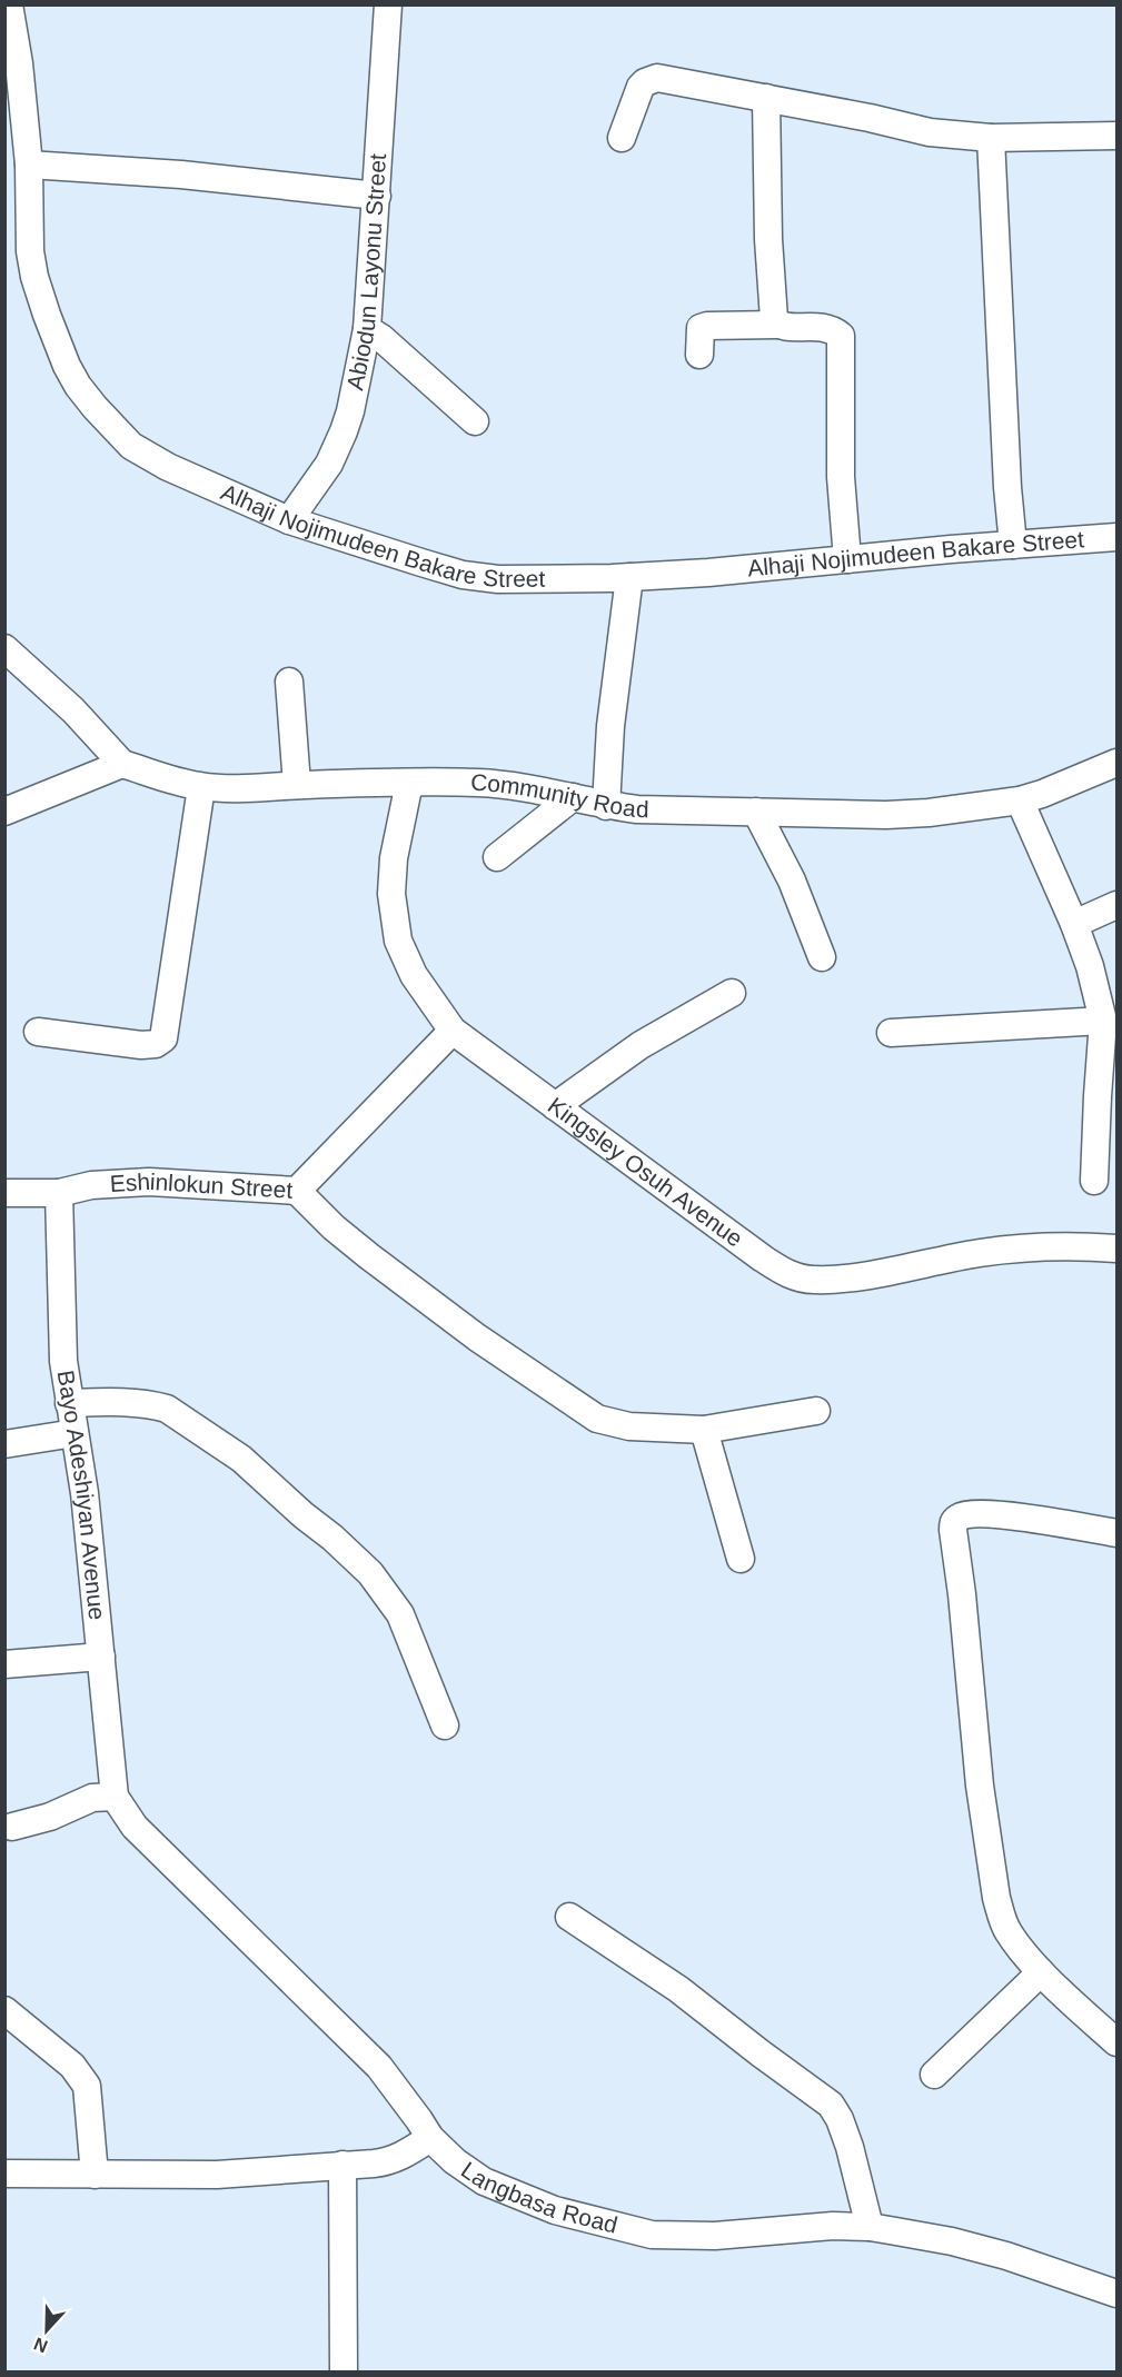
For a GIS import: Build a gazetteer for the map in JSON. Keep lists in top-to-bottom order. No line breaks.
{"streets":{"street":["Abiodun Layonu Street","Alhaji Nojimudeen Bakare Street","Community Road","Kingsley Osuh Avenue","Eshinlokun Street","Bayo Adeshiyan Avenue","Langbasa Road"]},"crossings":[["Abiodun Layonu Street","Alhaji Nojimudeen Bakare Street"],["Community Road","Kingsley Osuh Avenue"],["Kingsley Osuh Avenue","Eshinlokun Street"],["Eshinlokun Street","Bayo Adeshiyan Avenue"],["Bayo Adeshiyan Avenue","Langbasa Road"]],"north":"bottom"}
